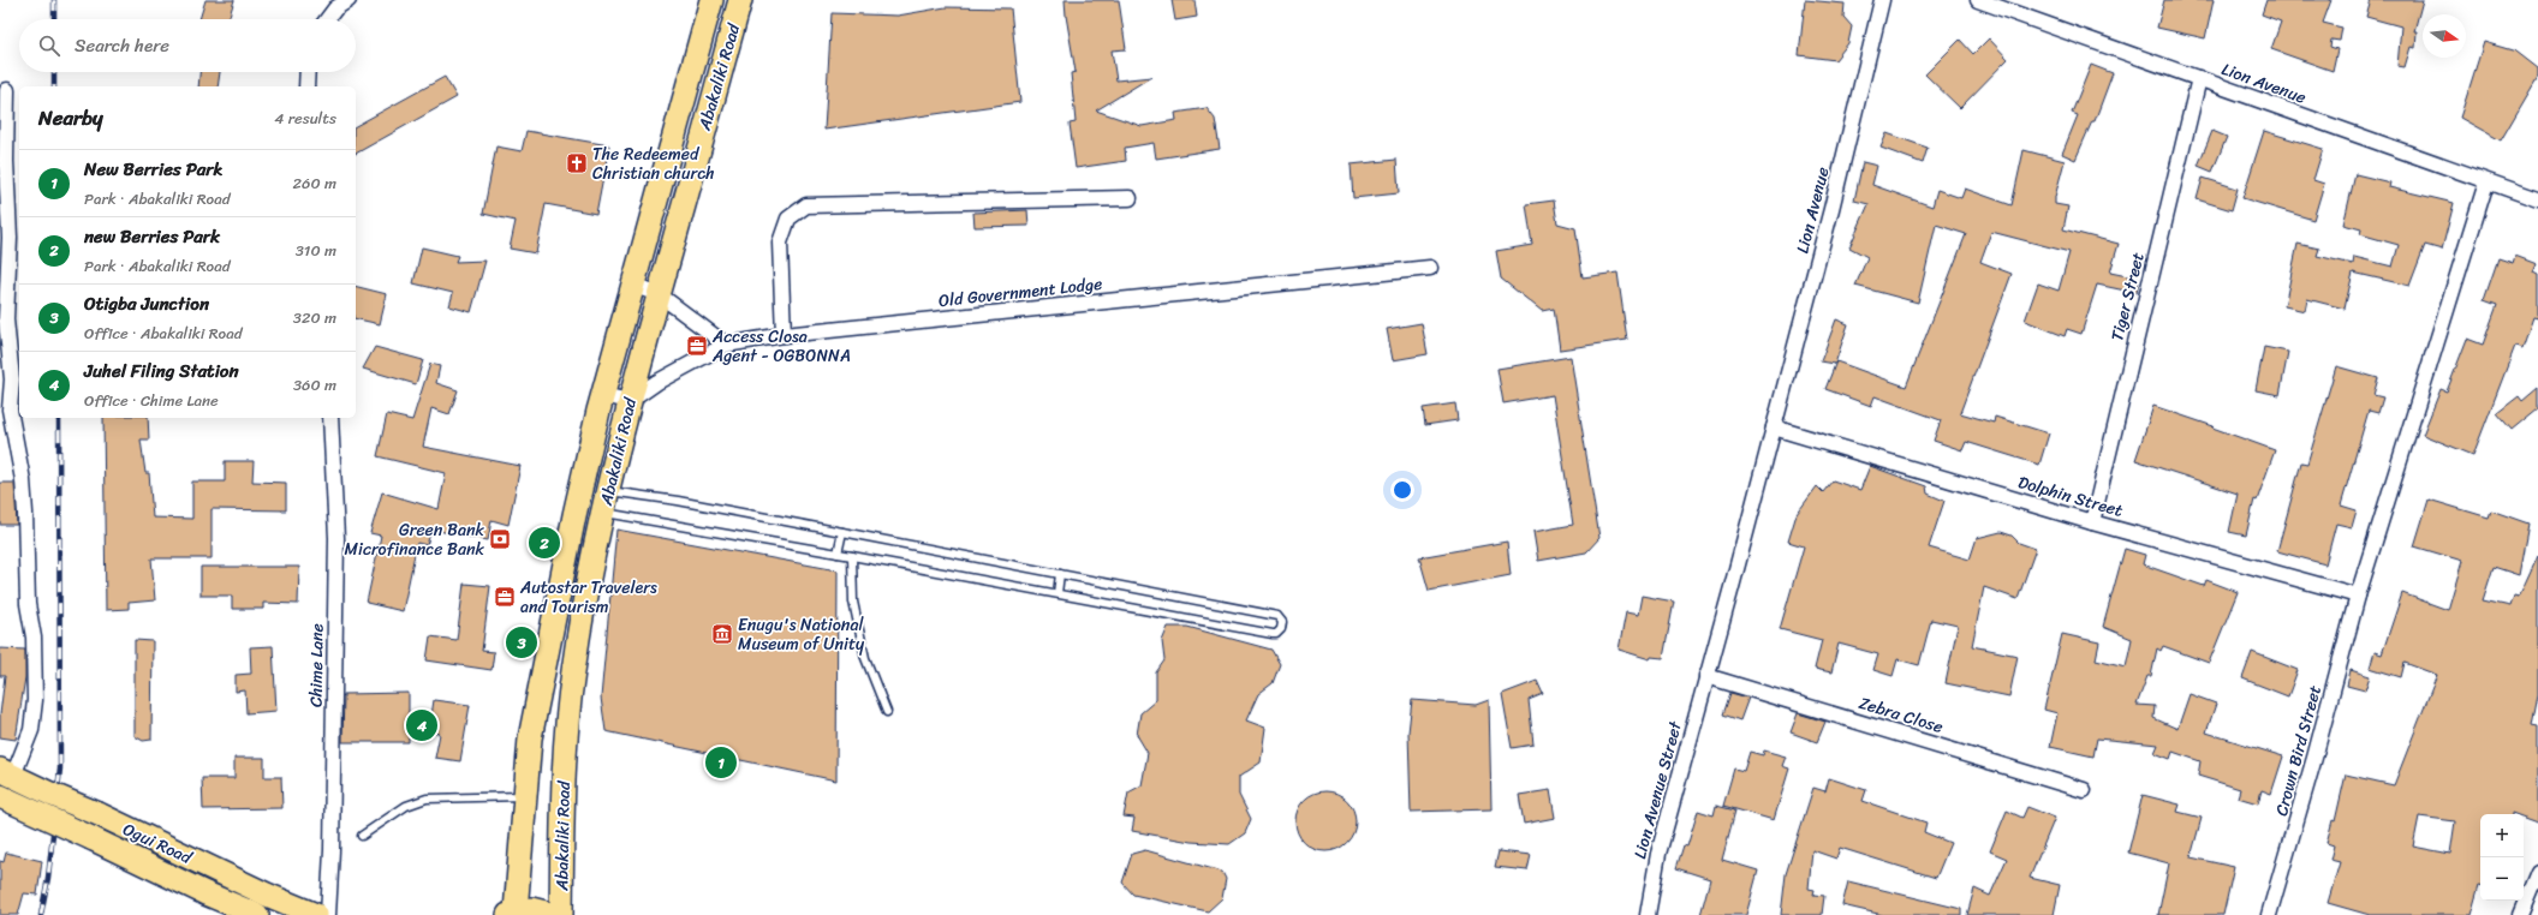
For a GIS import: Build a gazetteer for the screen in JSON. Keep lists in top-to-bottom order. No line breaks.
{"streets":{"main road":["Abakaliki Road","Ogui Road"],"street":["Lion Avenue","Old Government Lodge","Tiger Street","Dolphin Street","Chime Lane","Zebra Close","Crown Bird Street","Lion Avenue Street"]},"crossings":[["Abakaliki Road","Old Government Lodge"],["Lion Avenue","Tiger Street"],["Lion Avenue","Dolphin Street"],["Lion Avenue","Zebra Close"],["Lion Avenue","Crown Bird Street"],["Lion Avenue","Lion Avenue Street"],["Tiger Street","Dolphin Street"],["Dolphin Street","Crown Bird Street"],["Zebra Close","Lion Avenue Street"]],"places":{"church":["The Redeemed Christian church"],"office":["Access Closa Agent - OGBONNA","Autostar Travelers and Tourism"],"bank":["Green Bank Microfinance Bank"],"museum":["Enugu's National Museum of Unity"]},"north":"right","page":{"search":"Search here","heading":["Nearby","4 results"],"list":[{"mark":"1","name":"New Berries Park","note":"Park · Abakaliki Road","value":"260 m"},{"mark":"2","name":"new Berries Park","note":"Park · Abakaliki Road","value":"310 m"},{"mark":"3","name":"Otigba Junction","note":"Office · Abakaliki Road","value":"320 m"},{"mark":"4","name":"Juhel Filing Station","note":"Office · Chime Lane","value":"360 m"}],"pins":["2","3","4","1"],"map_buttons":["+","−"]}}
